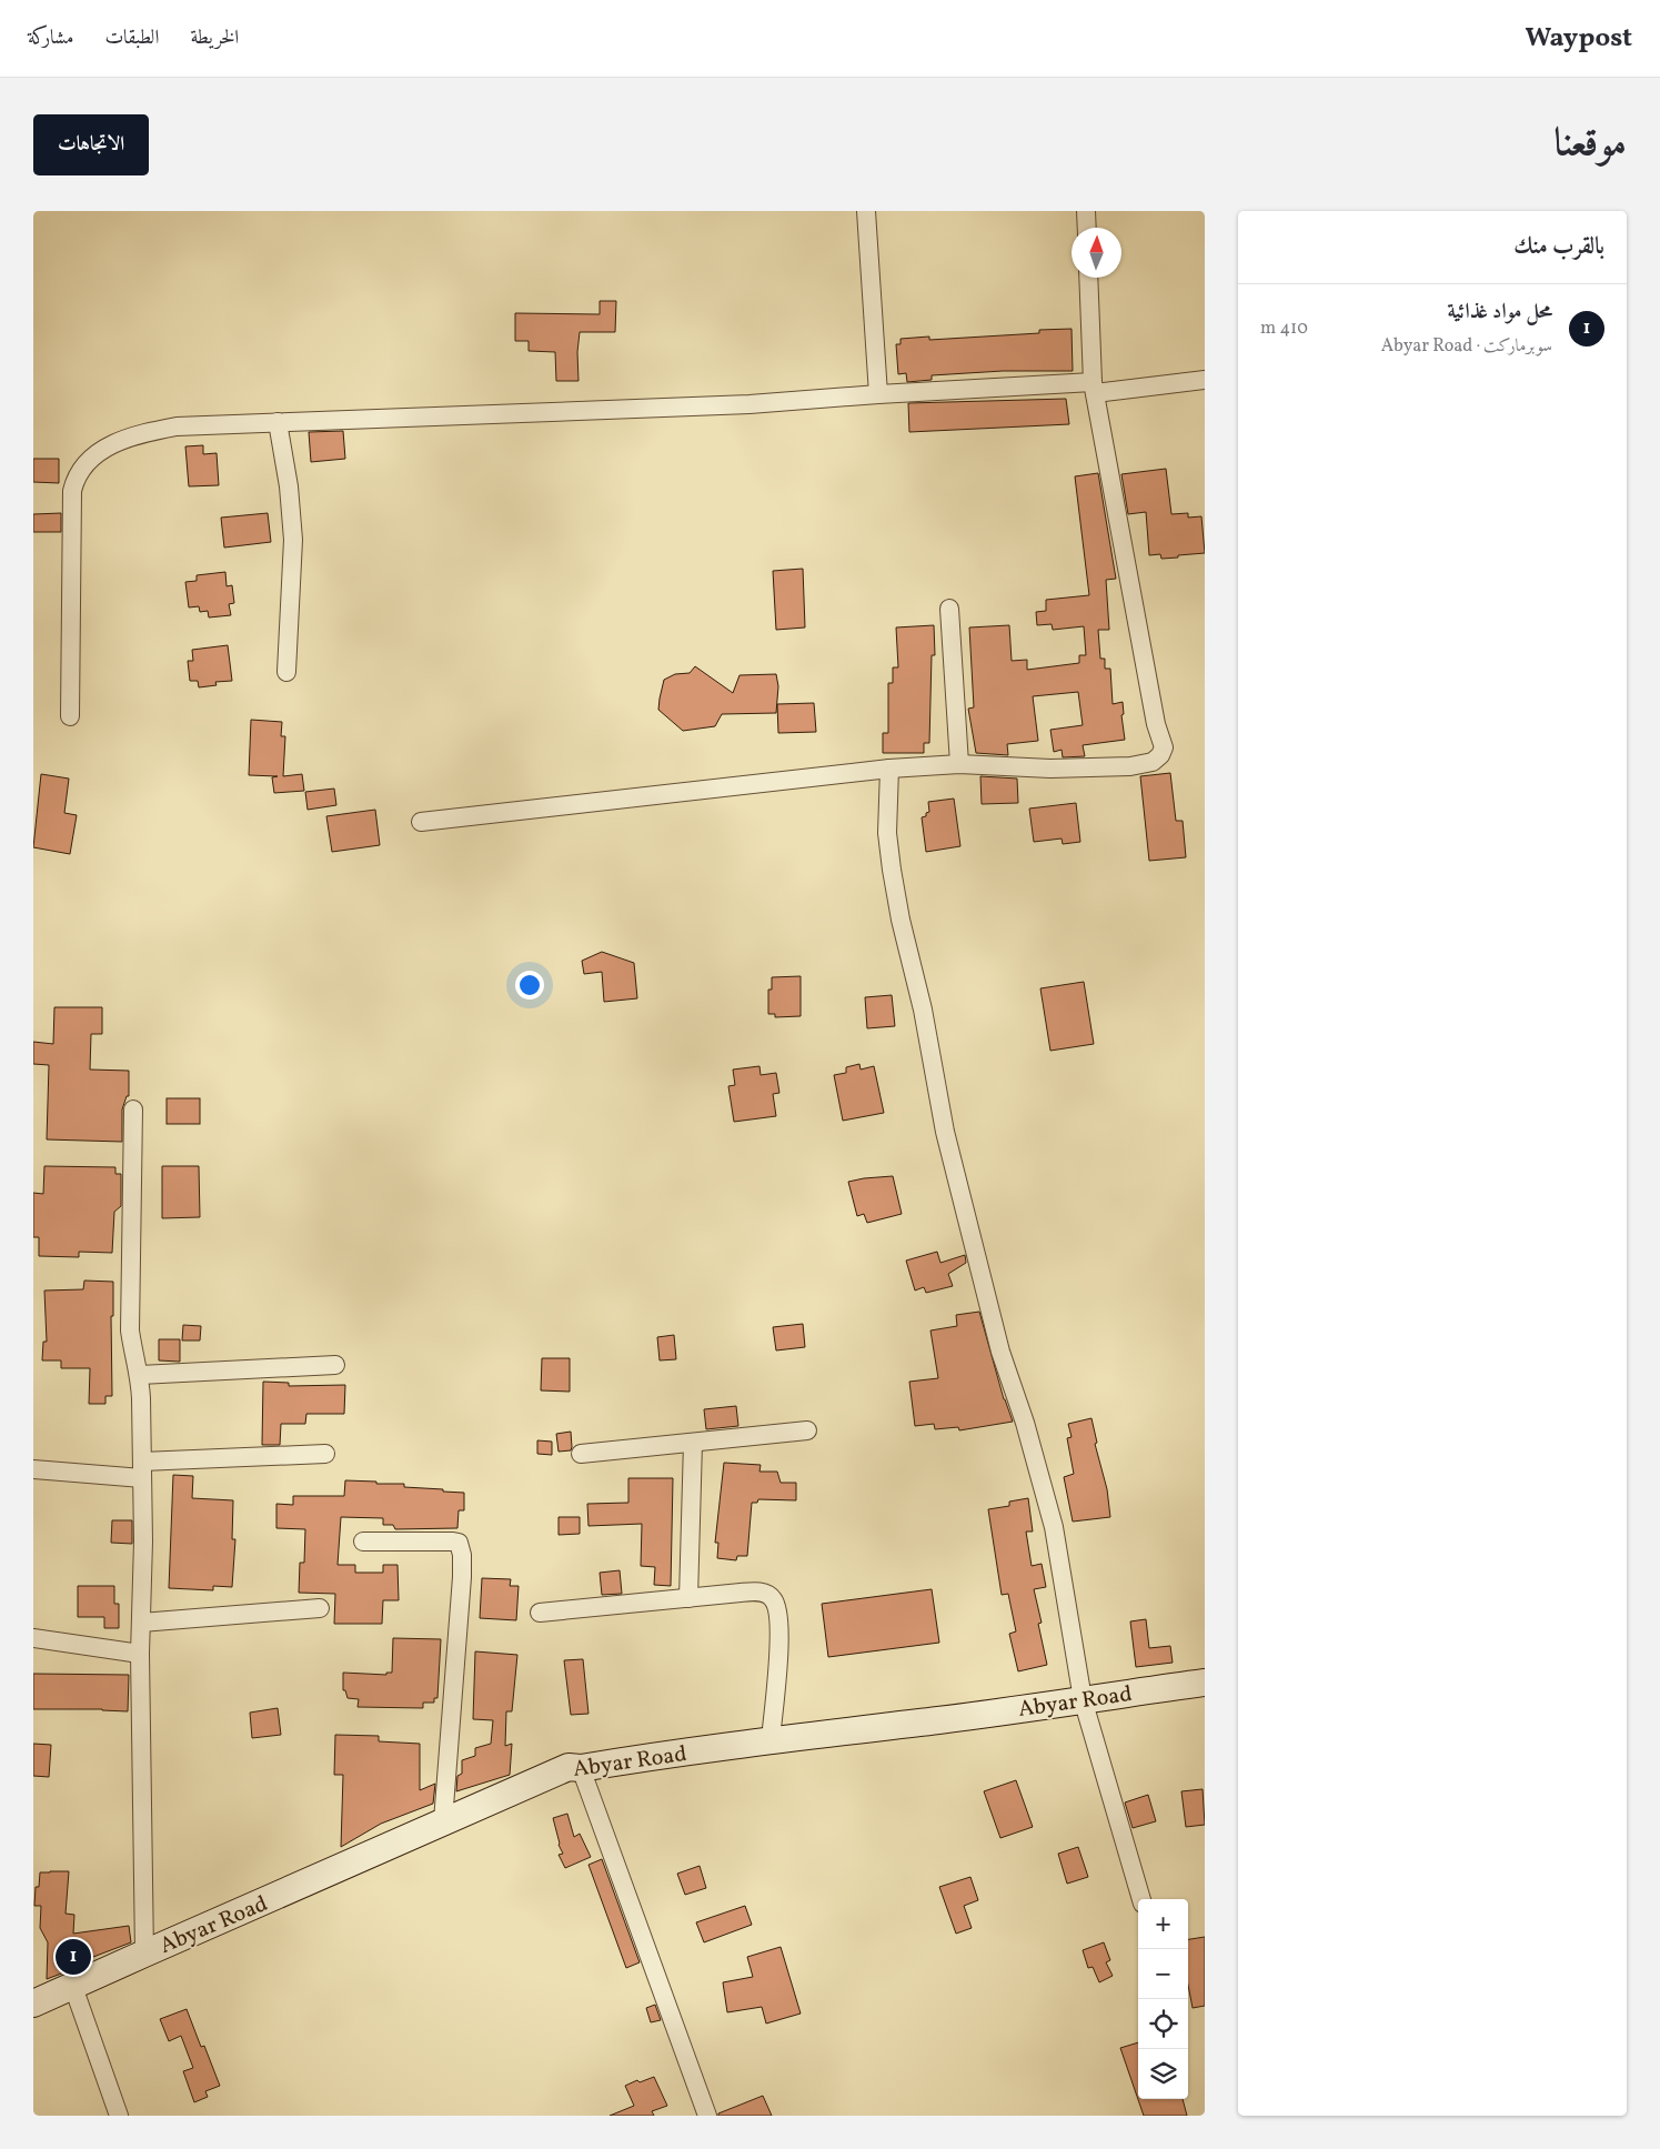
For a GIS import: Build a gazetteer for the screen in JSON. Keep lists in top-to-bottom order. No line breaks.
{"streets":{"main road":["Abyar Road"]},"north":"top","page":{"header":"Waypost","nav":["الخريطة","الطبقات","مشاركة"],"title":"موقعنا","buttons":"الاتجاهات","heading":"بالقرب منك","list":[{"mark":"1","name":"محل مواد غذائية","note":"سوبرماركت · Abyar Road","value":"410 m"}],"map_buttons":["+","−"],"pins":"1"}}
